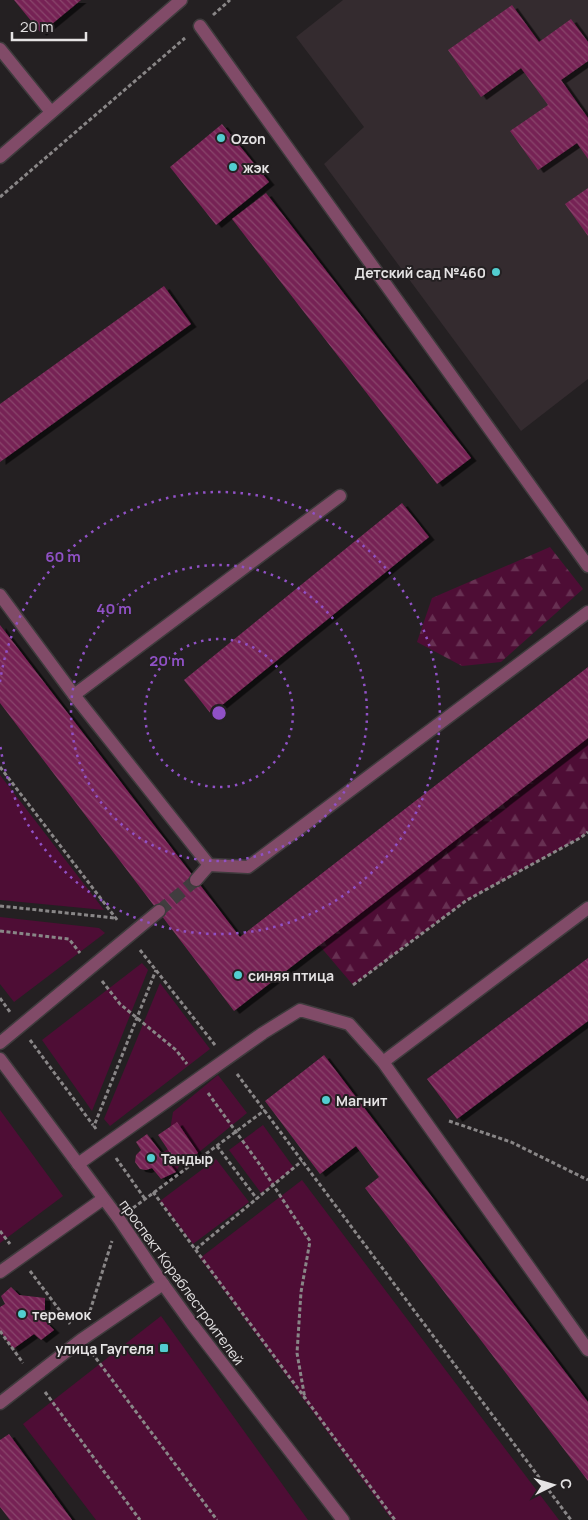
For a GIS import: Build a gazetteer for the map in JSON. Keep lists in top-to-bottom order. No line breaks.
{"streets":{"street":["проспект Кораблестроителей"]},"places":{"other":["Ozon","жэк","Детский сад №460","синяя птица","Магнит","Тандыр","теремок"],"transit":["улица Гаугеля"]},"scale_bar":"20 m","north":"right","rings":["60 m","40 m","20 m"]}
